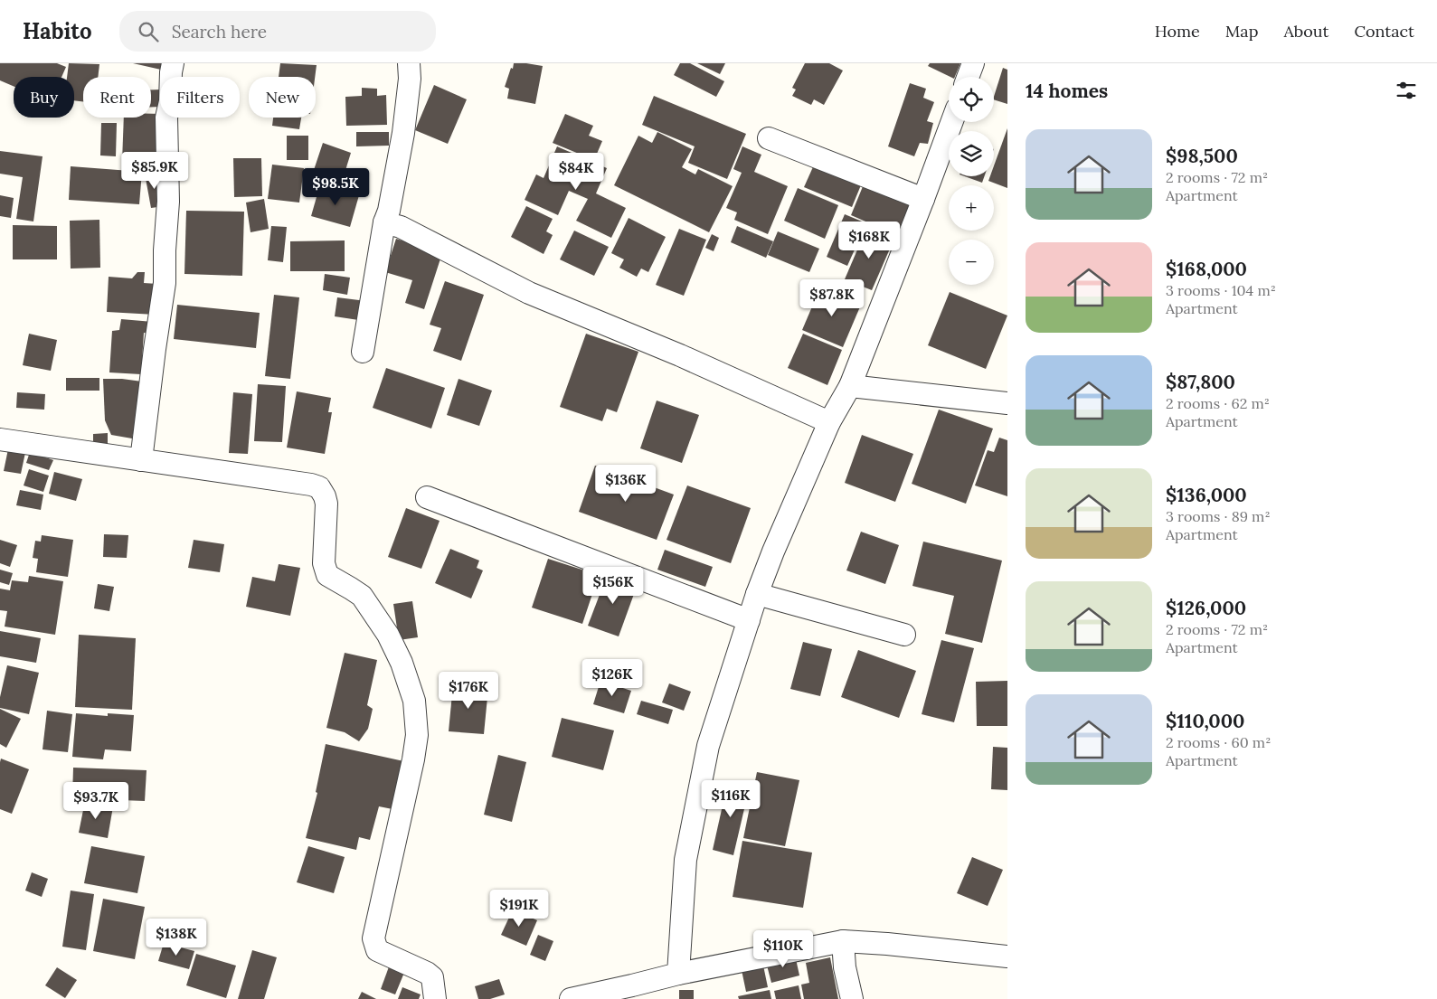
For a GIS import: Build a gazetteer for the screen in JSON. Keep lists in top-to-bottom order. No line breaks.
{"page":{"header":"Habito","search":"Search here","nav":["Home","Map","About","Contact"],"heading":"14 homes","map_buttons":["+","−"],"chip":["Buy","Rent","Filters","New"],"list":[{"name":"$98,500","note":"2 rooms · 72 m² · Apartment"},{"name":"$168,000","note":"3 rooms · 104 m² · Apartment"},{"name":"$87,800","note":"2 rooms · 62 m² · Apartment"},{"name":"$136,000","note":"3 rooms · 89 m² · Apartment"},{"name":"$126,000","note":"2 rooms · 72 m² · Apartment"},{"name":"$110,000","note":"2 rooms · 60 m² · Apartment"}],"price":["$85.9K","$84K","$98.5K","$168K","$87.8K","$136K","$156K","$126K","$176K","$116K","$93.7K","$191K","$138K","$110K"]}}
